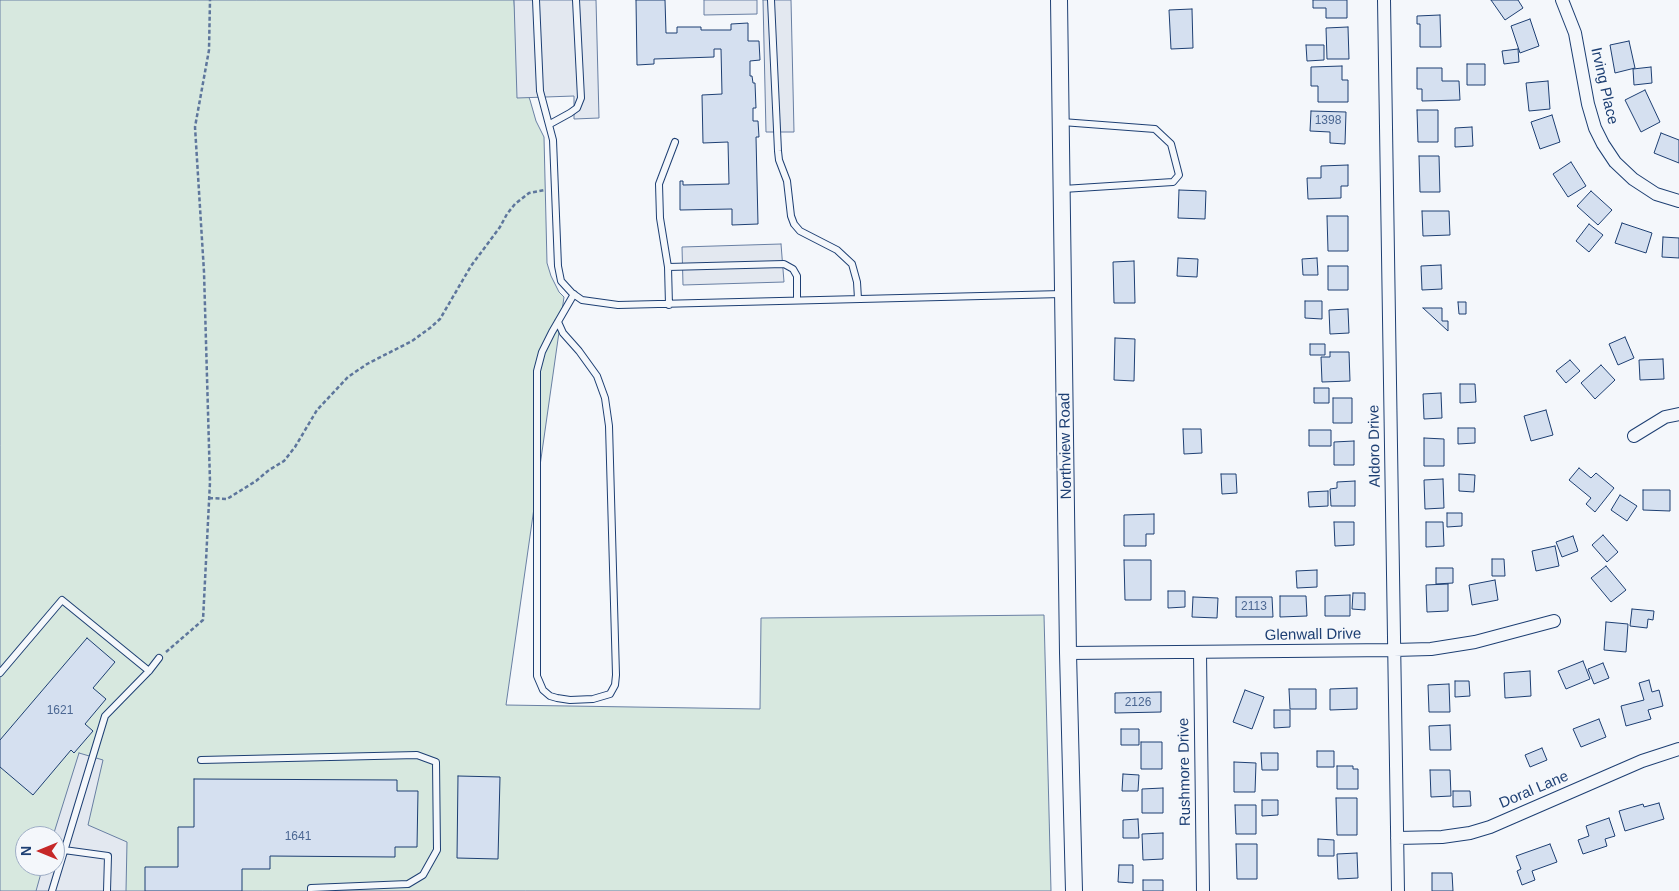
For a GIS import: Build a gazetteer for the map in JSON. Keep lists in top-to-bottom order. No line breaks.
{"streets":{"street":["Irving Place","Northview Road","Aldoro Drive","Glenwall Drive","Rushmore Drive","Doral Lane"]},"crossings":[["Northview Road","Glenwall Drive"],["Aldoro Drive","Glenwall Drive"],["Aldoro Drive","Doral Lane"],["Glenwall Drive","Rushmore Drive"]],"house_numbers":["1398","2113","2126","1621","1641"],"north":"left"}
